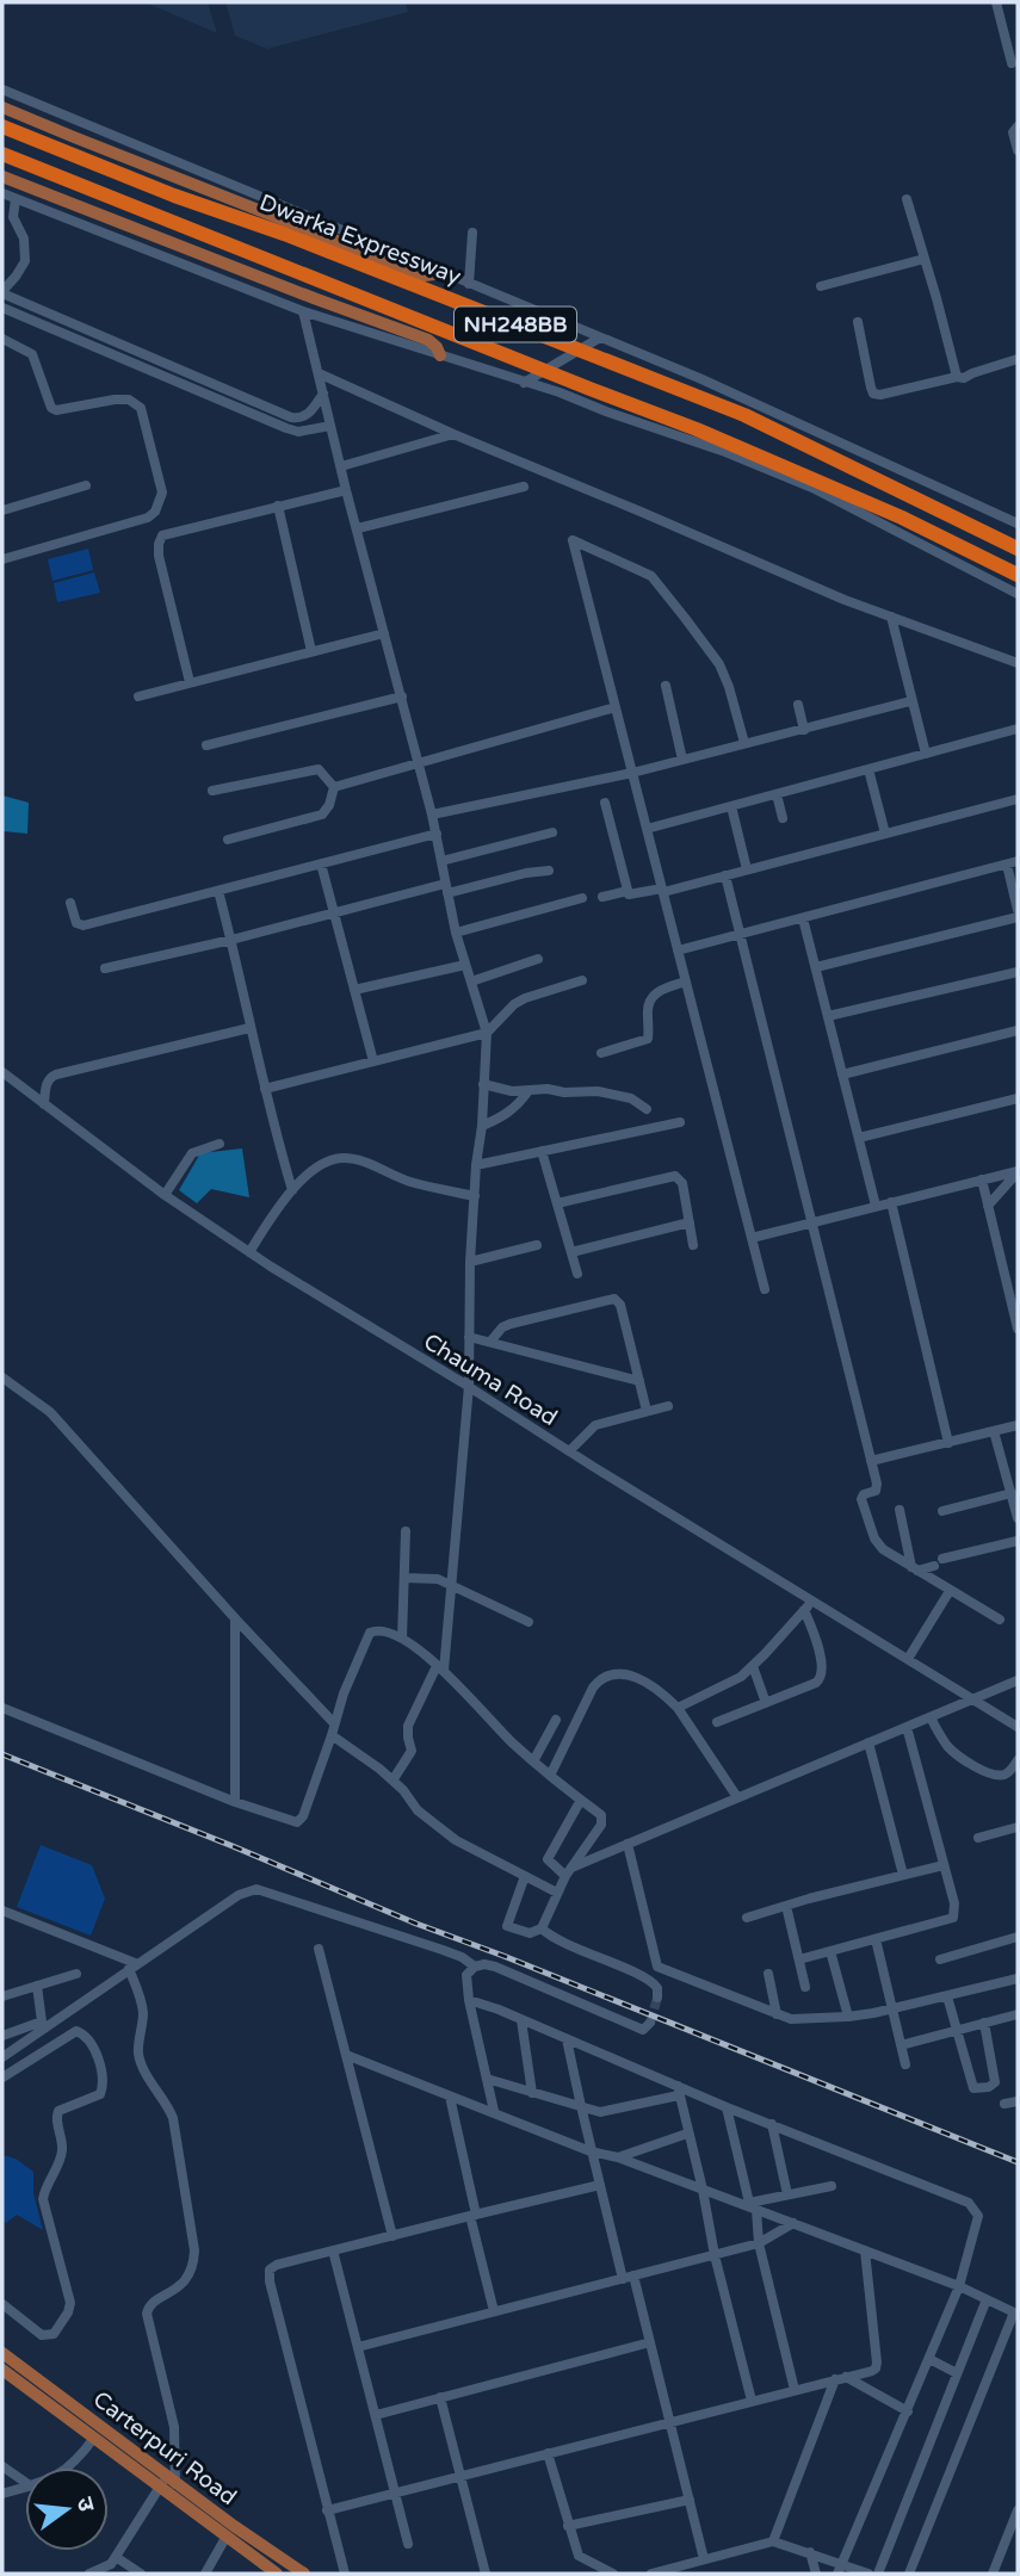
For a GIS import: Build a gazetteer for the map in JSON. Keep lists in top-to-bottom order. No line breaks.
{"streets":{"highway":["Dwarka Expressway","NH248BB"],"main road":["Carterpuri Road"],"street":["Chauma Road"]},"north":"right"}
